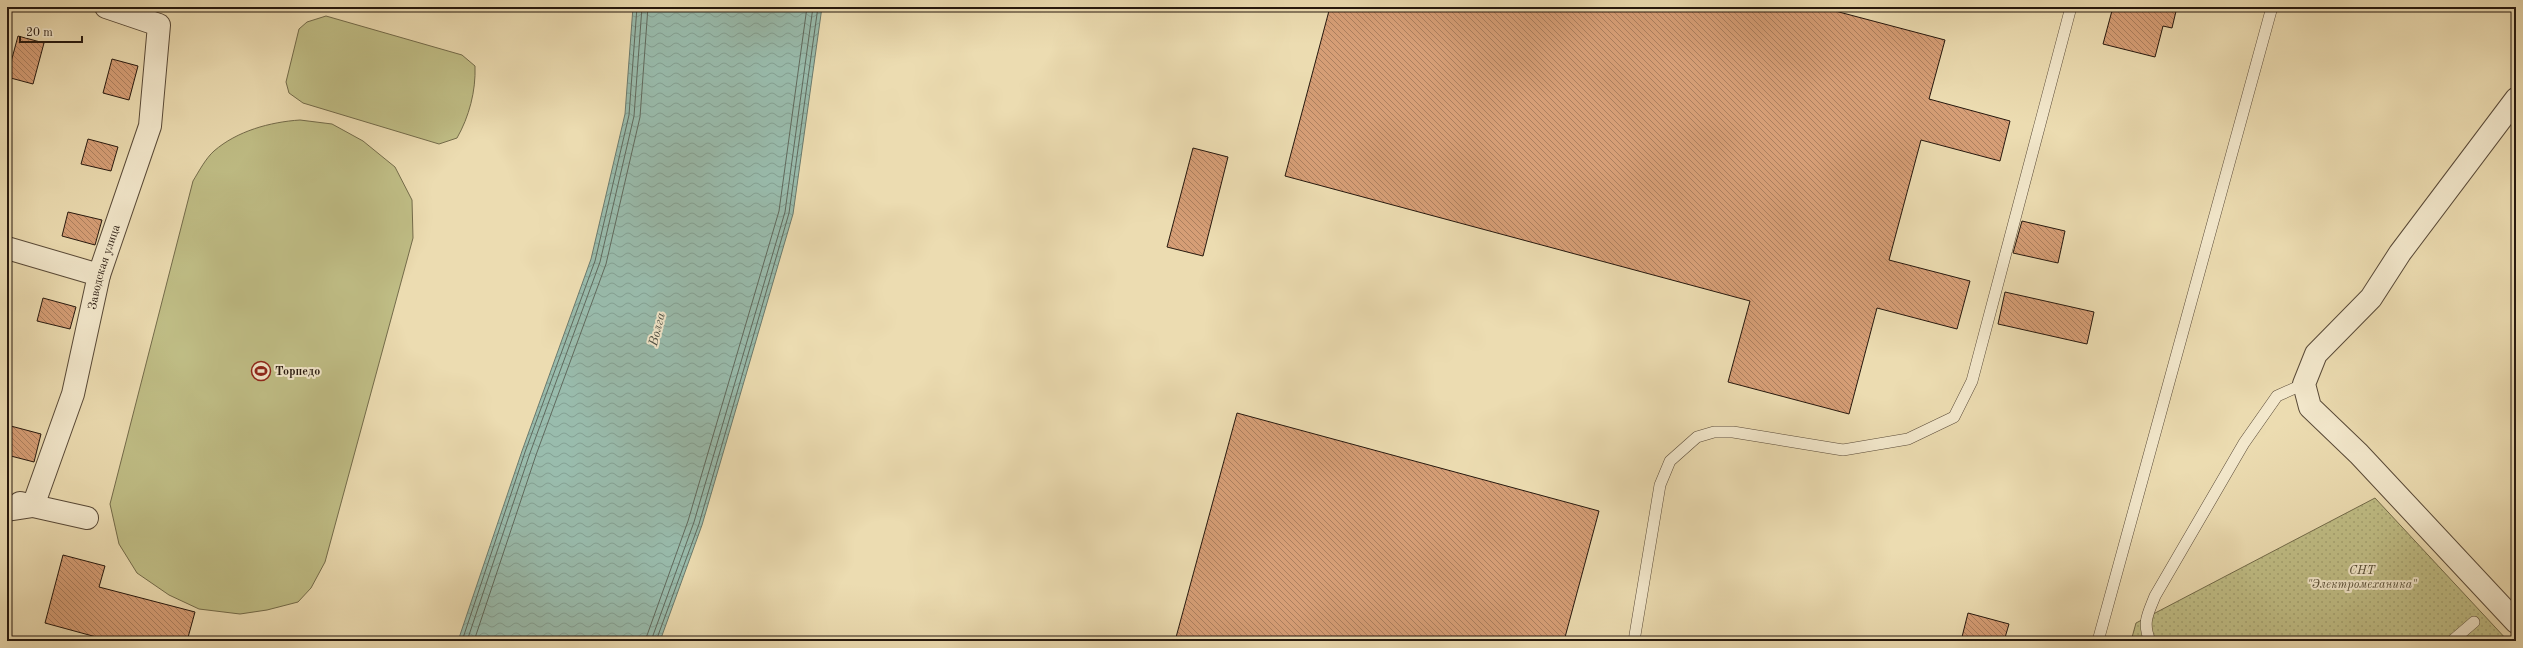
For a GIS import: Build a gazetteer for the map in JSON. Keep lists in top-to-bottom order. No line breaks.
{"streets":{"street":["Заводская улица"]},"water":["Волга"],"parks":["СНТ \"Электромеханика\""],"places":{"sports":["Торпедо"]},"scale_bar":"20 m"}
